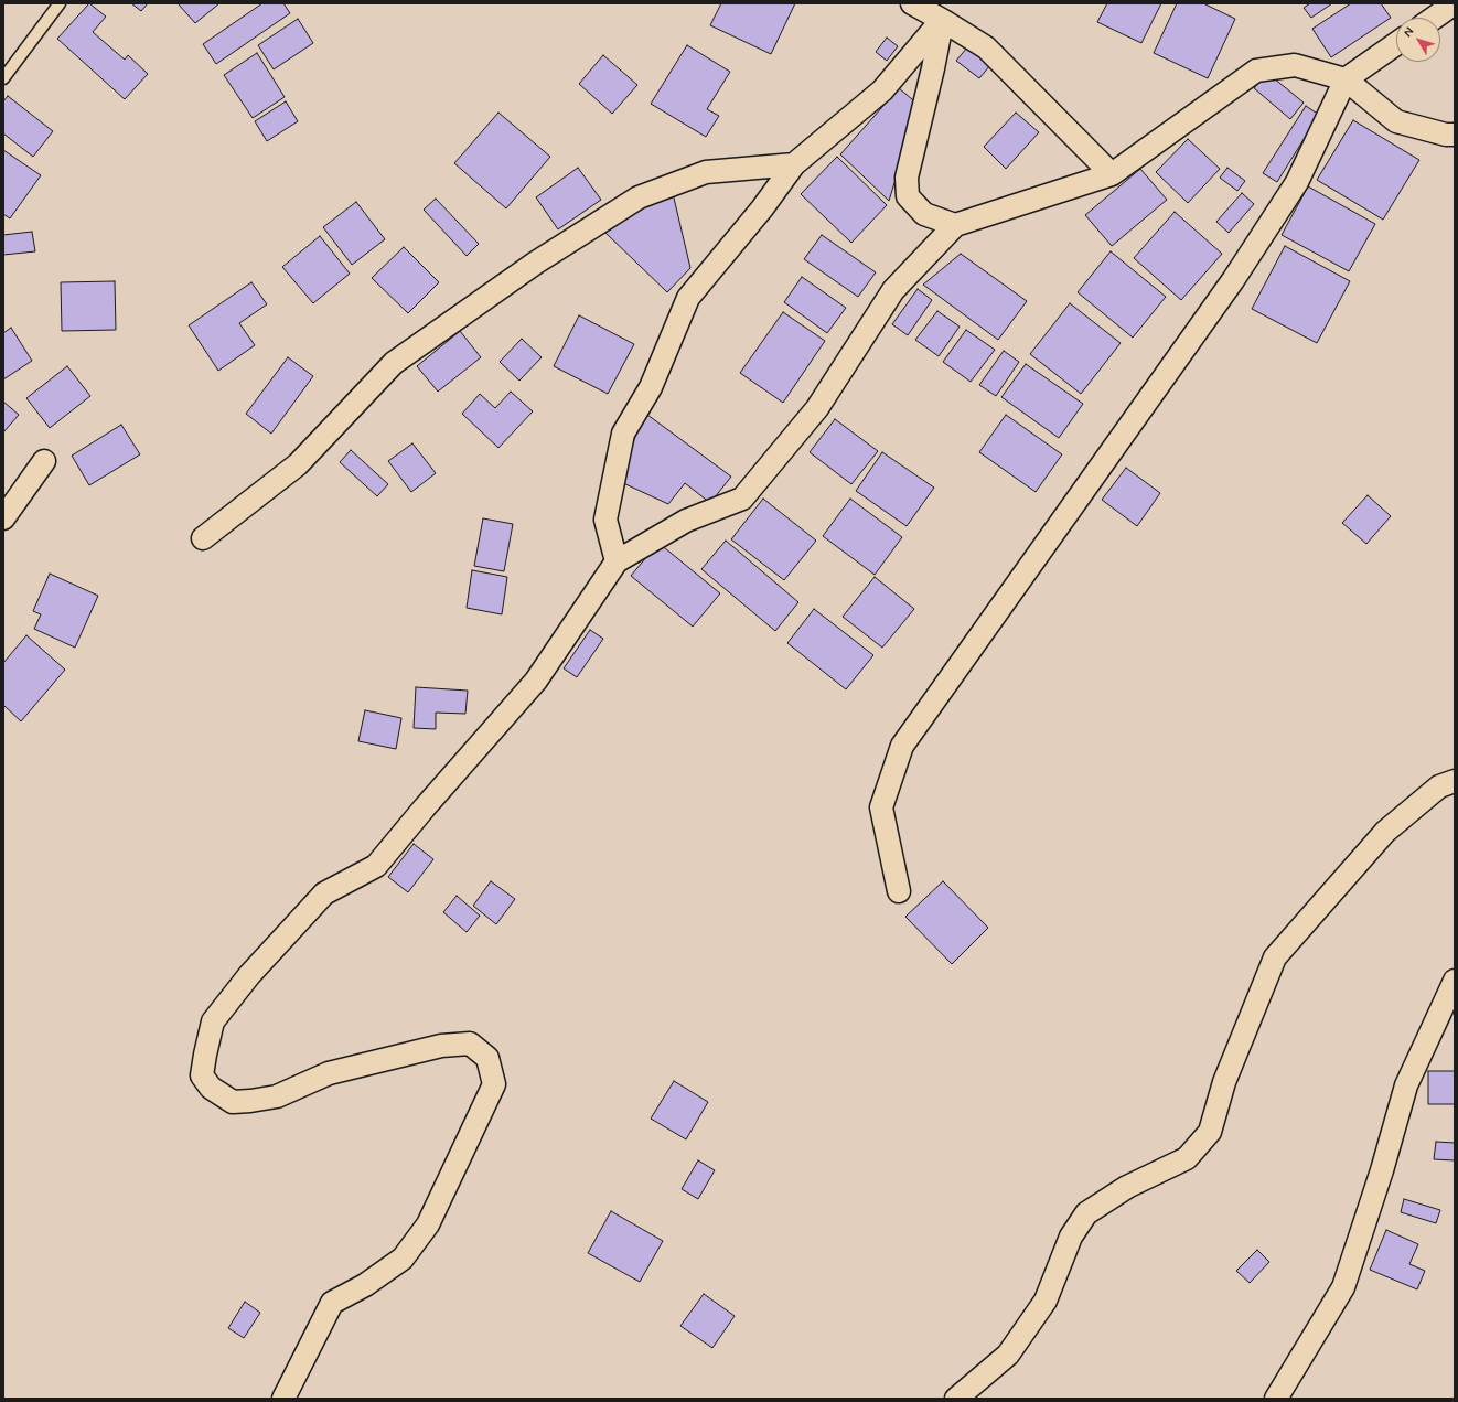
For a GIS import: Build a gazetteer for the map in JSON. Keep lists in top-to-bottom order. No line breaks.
{"north":"top left"}
